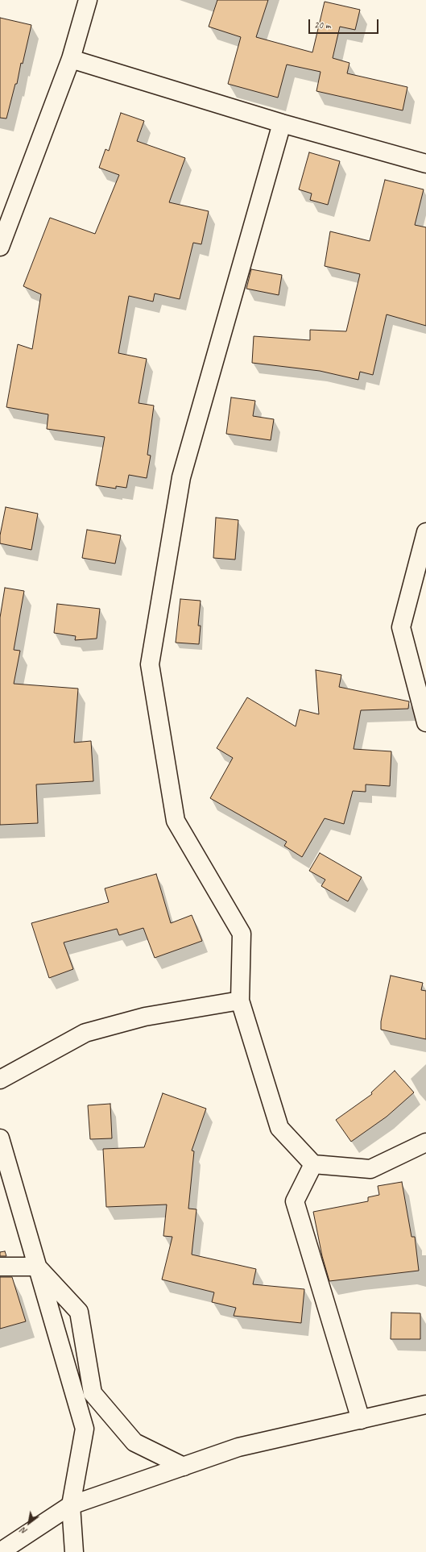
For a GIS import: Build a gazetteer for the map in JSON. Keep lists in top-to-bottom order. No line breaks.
{"scale_bar":"20 m","north":"bottom left"}
